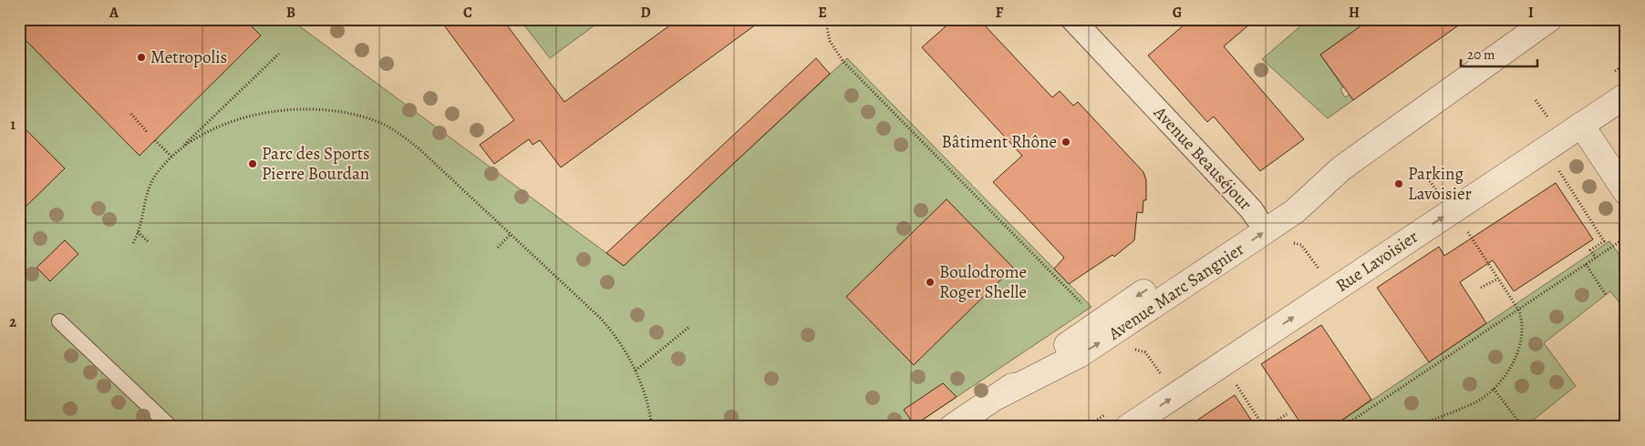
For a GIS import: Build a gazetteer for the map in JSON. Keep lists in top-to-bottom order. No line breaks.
{"streets":{"street":["Avenue Beauséjour","Rue Lavoisier","Avenue Marc Sangnier"]},"crossings":[["Avenue Beauséjour","Avenue Marc Sangnier"]],"one_way":["Rue Lavoisier"],"places":["Metropolis","Bâtiment Rhône","Parc des Sports Pierre Bourdan","Parking Lavoisier","Boulodrome Roger Shelle"],"scale_bar":"20 m","grid":{"columns":["A","B","C","D","E","F","G","H","I"],"rows":["1","2"]}}
